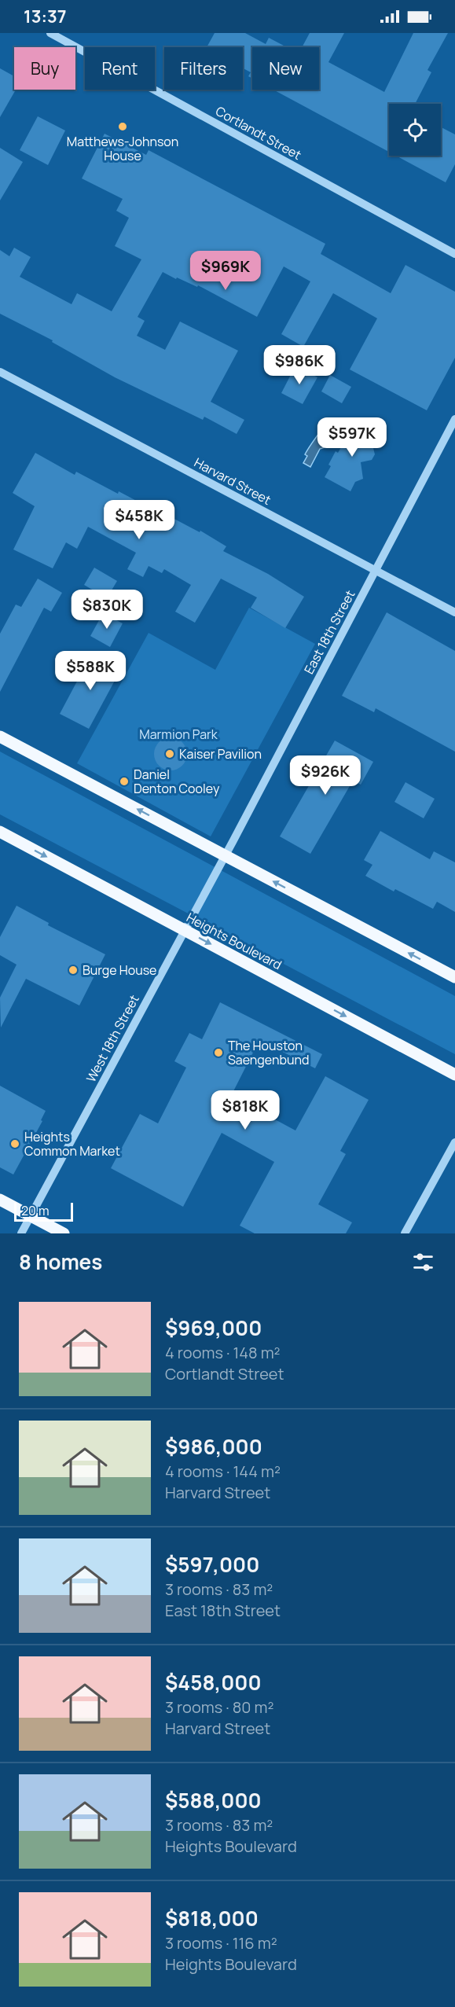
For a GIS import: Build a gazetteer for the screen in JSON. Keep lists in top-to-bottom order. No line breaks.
{"streets":{"main road":["Heights Boulevard"],"street":["Cortlandt Street","Harvard Street","East 18th Street","West 18th Street"]},"crossings":[["Harvard Street","East 18th Street"],["East 18th Street","West 18th Street"],["Heights Boulevard","West 18th Street"]],"parks":["Marmion Park"],"places":["Matthews-Johnson House","Kaiser Pavilion","Daniel Denton Cooley","Burge House","The Houston Saengenbund","Heights Common Market"],"scale_bar":"20 m","page":{"status":"13:37","chip":["Buy","Rent","Filters","New"],"price":["$969K","$986K","$597K","$458K","$830K","$588K","$926K","$818K"],"scale":"20 m","heading":"8 homes","list":[{"name":"$969,000","note":"4 rooms · 148 m² · Cortlandt Street"},{"name":"$986,000","note":"4 rooms · 144 m² · Harvard Street"},{"name":"$597,000","note":"3 rooms · 83 m² · East 18th Street"},{"name":"$458,000","note":"3 rooms · 80 m² · Harvard Street"},{"name":"$588,000","note":"3 rooms · 83 m² · Heights Boulevard"},{"name":"$818,000","note":"3 rooms · 116 m² · Heights Boulevard"}]}}
